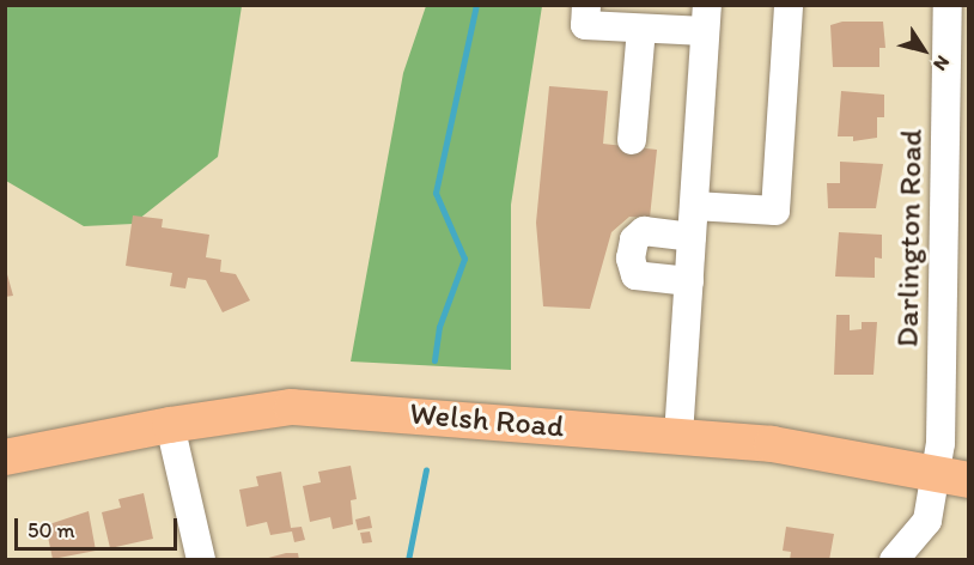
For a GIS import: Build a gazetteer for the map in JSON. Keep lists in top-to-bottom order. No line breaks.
{"streets":{"main road":["Welsh Road"],"street":["Darlington Road"]},"crossings":[["Darlington Road","Welsh Road"]],"scale_bar":"50 m","north":"bottom right"}
